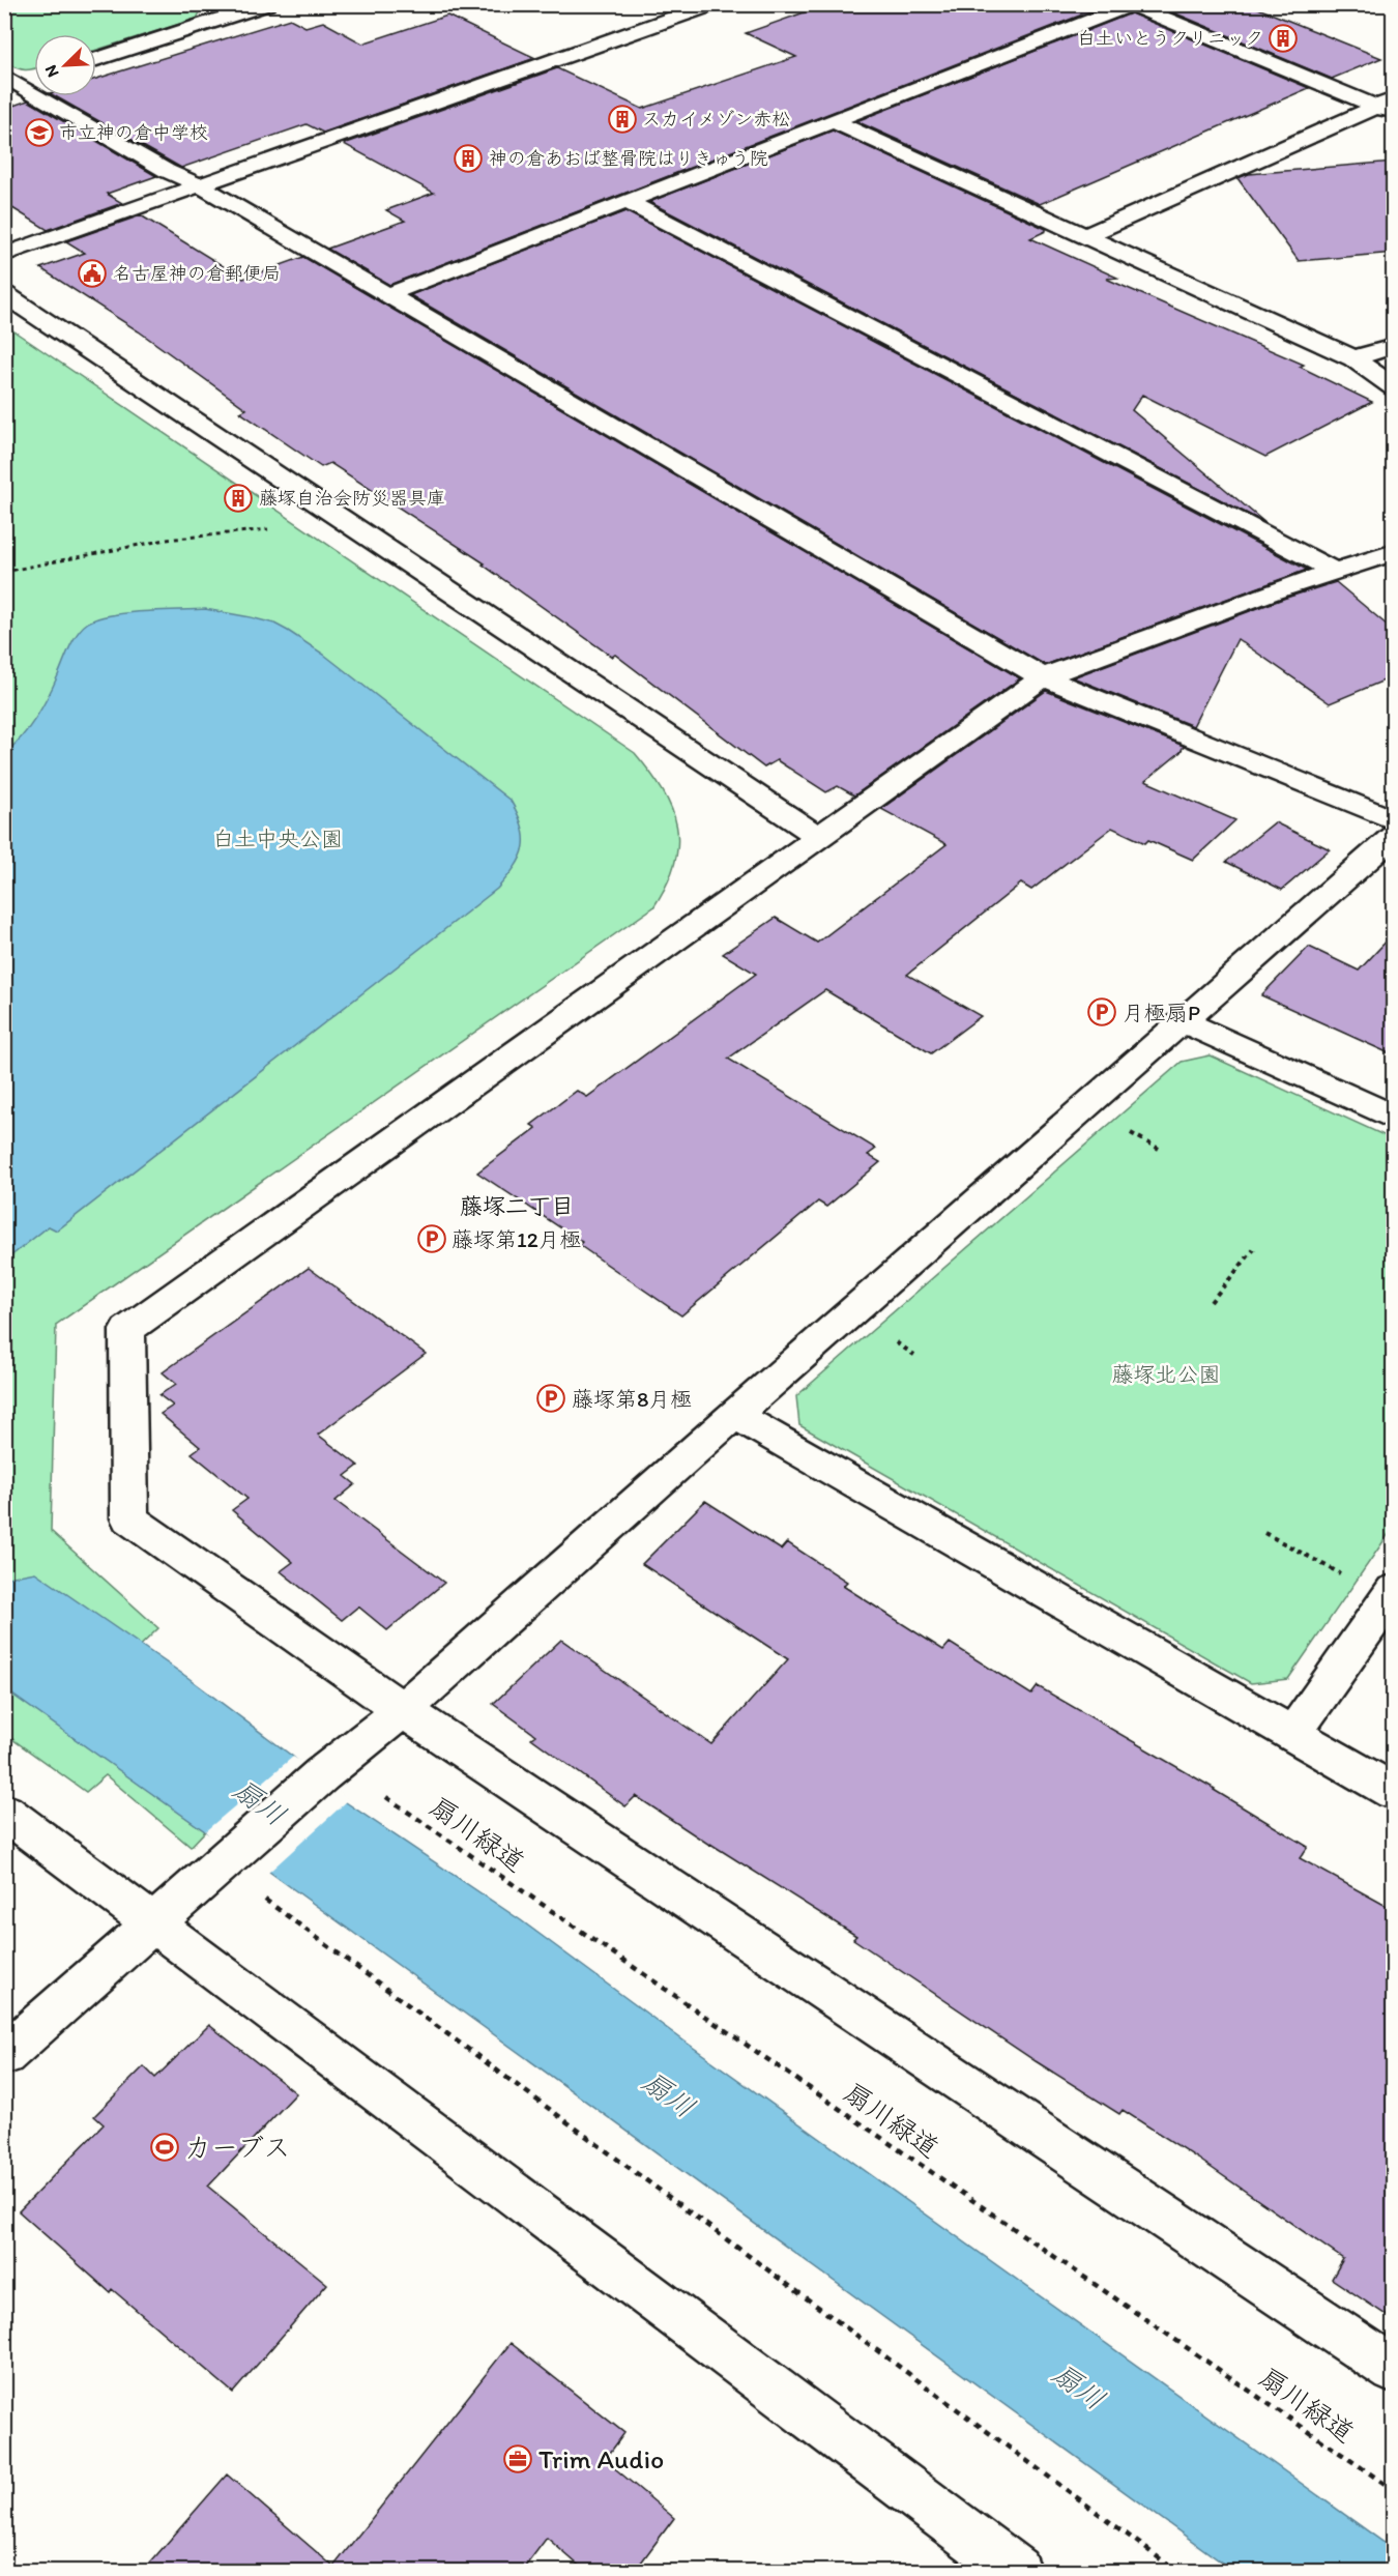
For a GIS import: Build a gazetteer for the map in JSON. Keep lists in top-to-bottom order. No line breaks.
{"streets":{"path":["扇川緑道"]},"districts":["藤塚二丁目"],"water":["扇川"],"parks":["白土中央公園","藤塚北公園"],"places":{"building":["白土いとうクリニック","スカイメゾン赤松","神の倉あおば整骨院はりきゅう院","藤塚自治会防災器具庫"],"school or university":["市立神の倉中学校"],"public building":["名古屋神の倉郵便局"],"parking":["月極扇P","藤塚第12月極","藤塚第8月極"],"sports":["カーブス"],"office":["Trim Audio"]},"north":"bottom left"}
